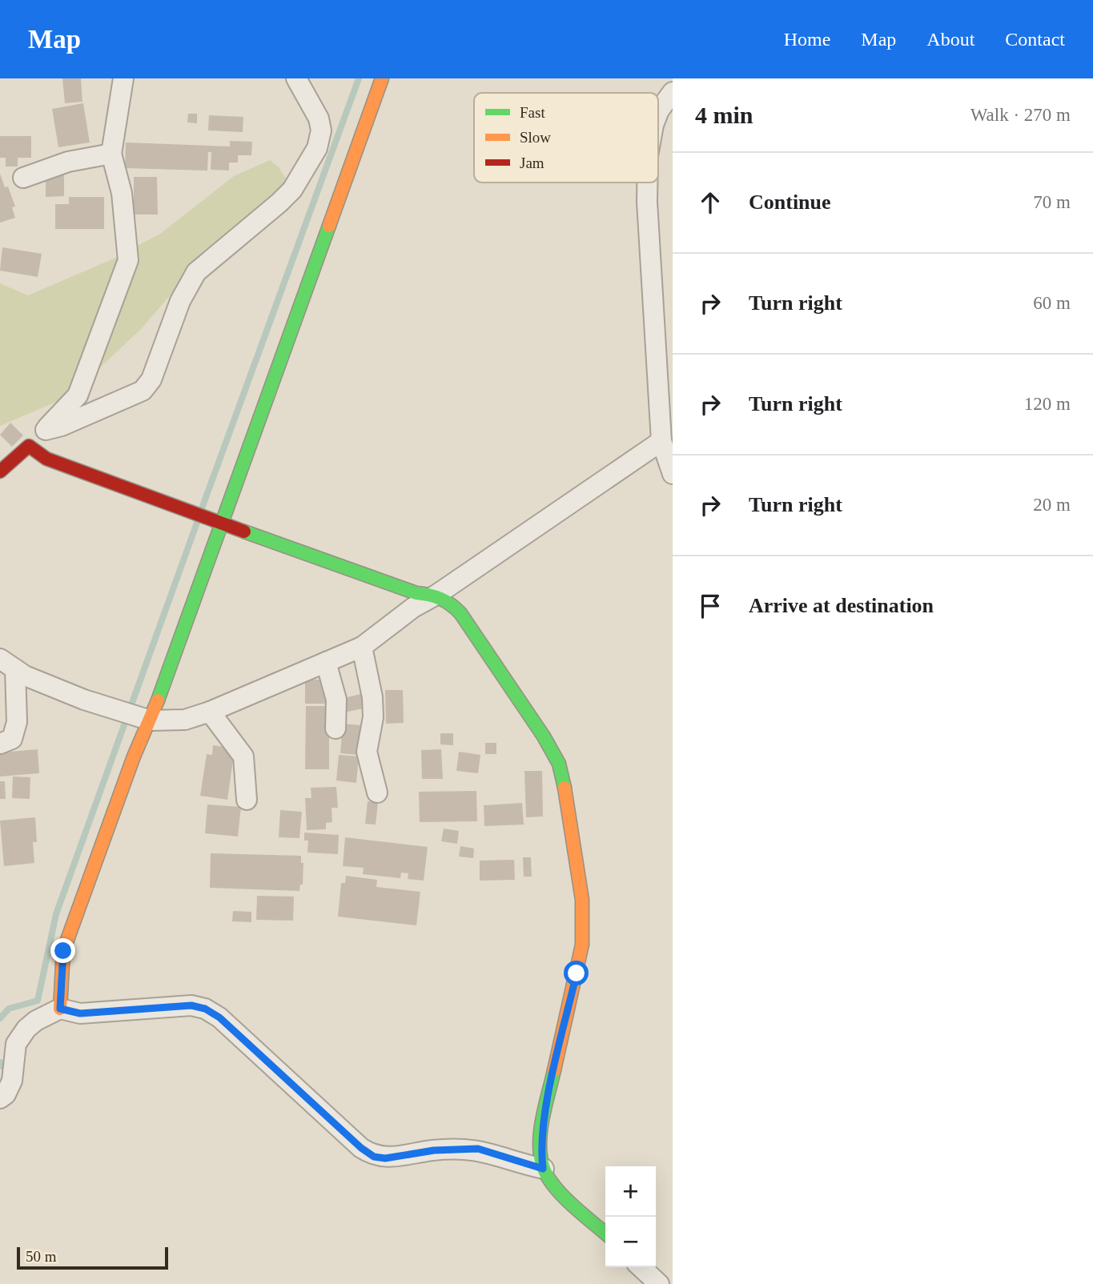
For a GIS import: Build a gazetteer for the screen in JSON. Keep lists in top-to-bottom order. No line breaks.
{"legend":["Fast","Slow","Jam"],"scale_bar":"50 m","page":{"header":"Map","nav":["Home","Map","About","Contact"],"heading":["4 min","Walk · 270 m"],"list":[["Continue","70 m"],["Turn right","60 m"],["Turn right","120 m"],["Turn right","20 m"],"Arrive at destination"],"map_buttons":["+","−"],"scale":"50 m"}}
